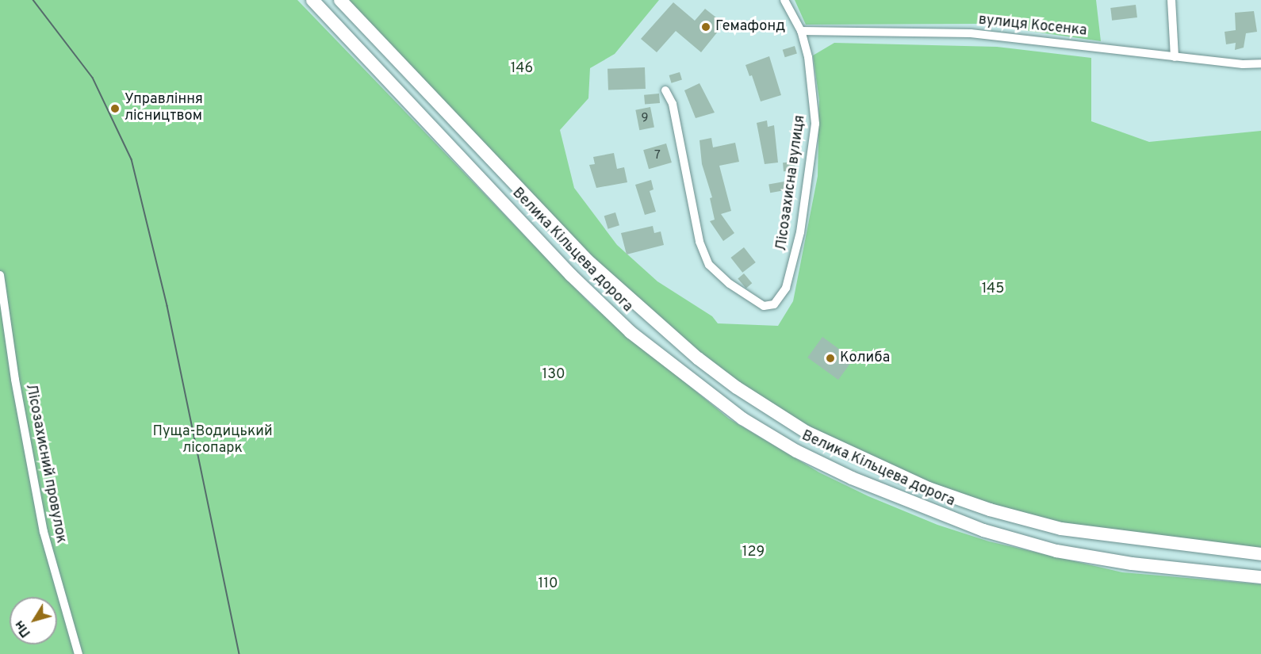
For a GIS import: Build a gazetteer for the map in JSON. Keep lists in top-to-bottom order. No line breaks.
{"streets":{"main road":["Велика Кільцева дорога"],"street":["вулиця Косенка","Лісозахисна вулиця","Лісозахисний провулок"]},"crossings":[["вулиця Косенка","Лісозахисна вулиця"]],"parks":["146","145","130","Пуща-Водицький лісопарк","129","110"],"places":["Гемафонд","Управління лісництвом","Колиба"],"house_numbers":["9","7"],"north":"bottom left"}
